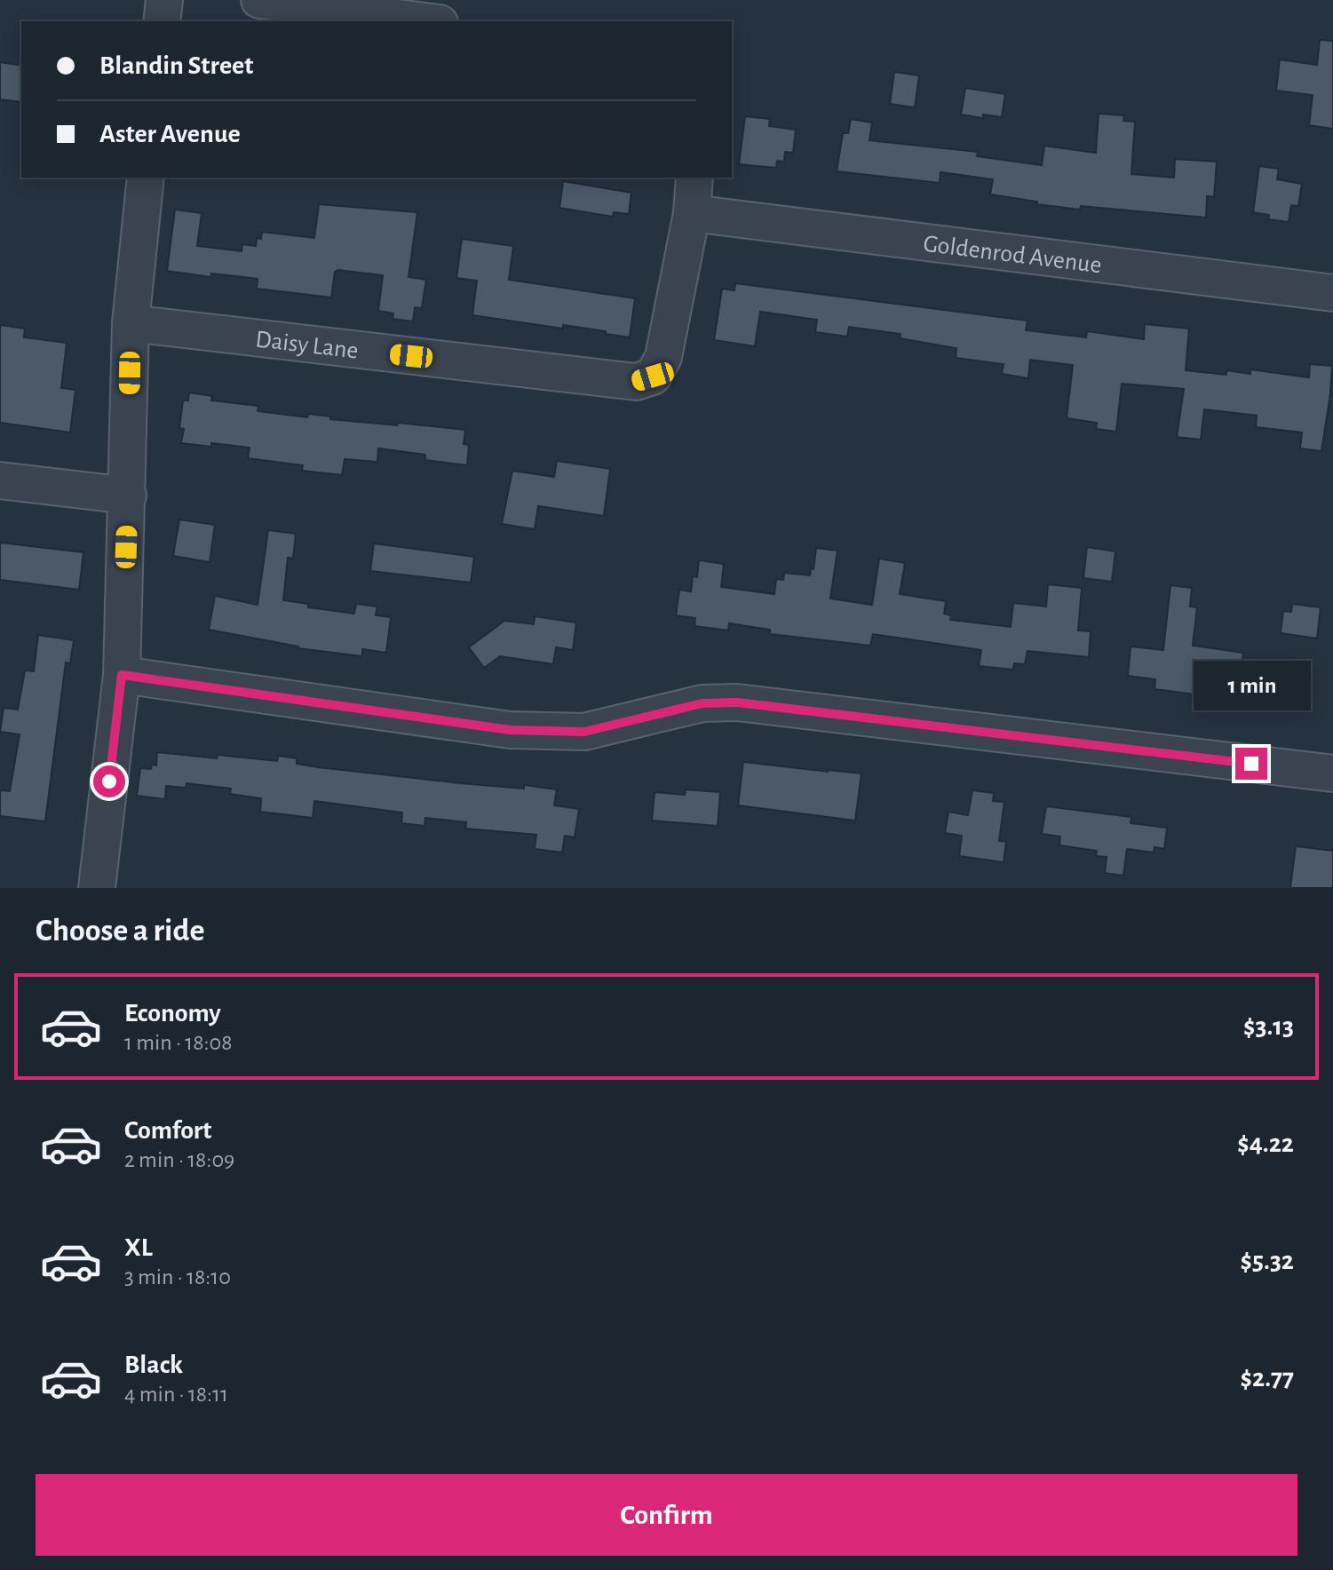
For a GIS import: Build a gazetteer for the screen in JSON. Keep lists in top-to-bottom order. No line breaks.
{"streets":{"street":["Goldenrod Avenue","Daisy Lane"]},"crossings":[["Goldenrod Avenue","Daisy Lane"]],"page":{"banner":["Blandin Street","Aster Avenue"],"bubble":"1 min","heading":"Choose a ride","list":[{"name":"Economy","note":"1 min · 18:08","value":"$3.13"},{"name":"Comfort","note":"2 min · 18:09","value":"$4.22"},{"name":"XL","note":"3 min · 18:10","value":"$5.32"},{"name":"Black","note":"4 min · 18:11","value":"$2.77"}],"buttons":"Confirm"}}
